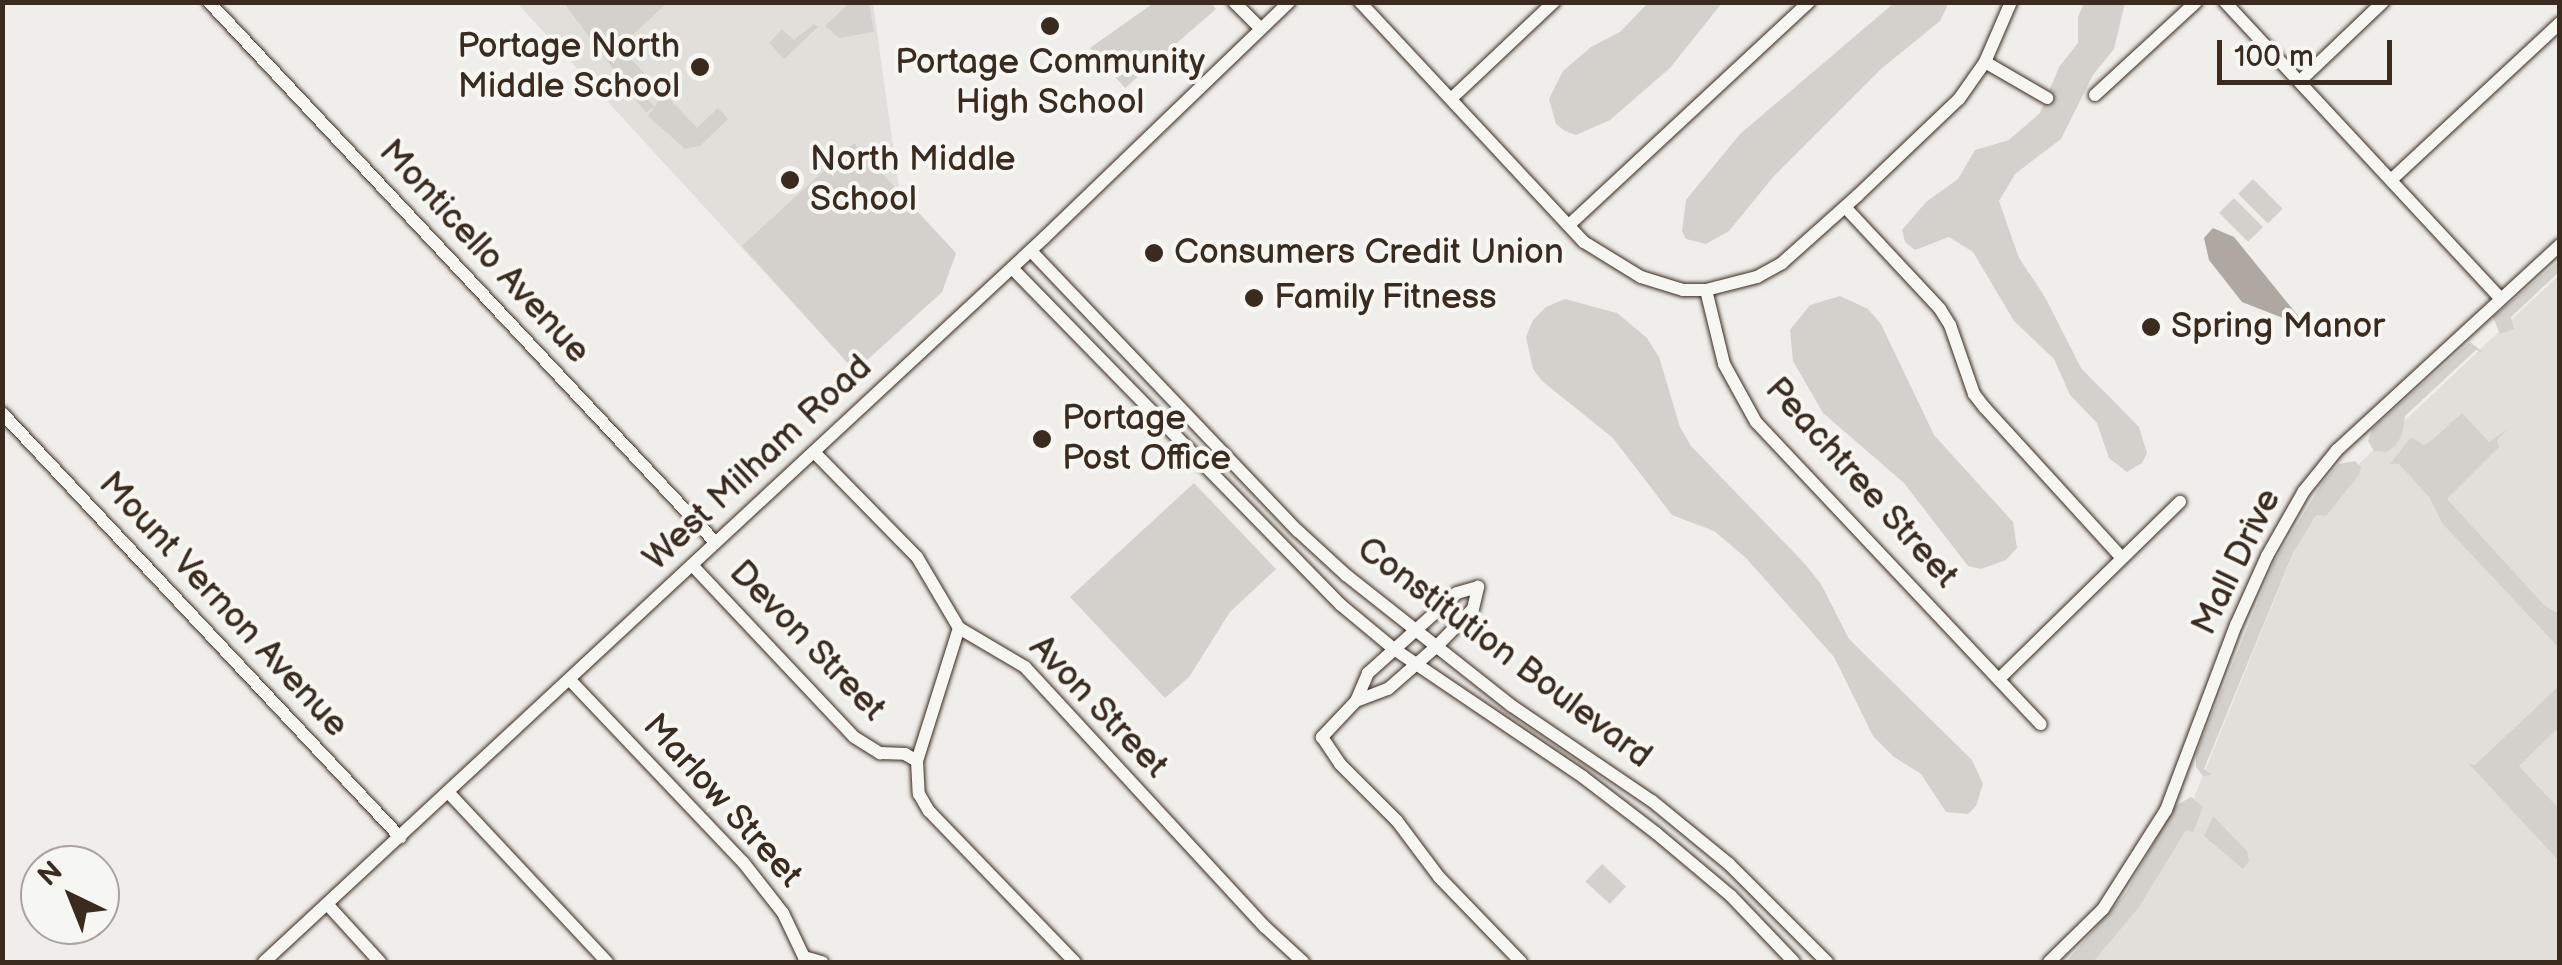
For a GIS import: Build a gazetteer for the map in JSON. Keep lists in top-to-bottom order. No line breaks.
{"streets":{"street":["Monticello Avenue","West Milham Road","Peachtree Street","Mall Drive","Mount Vernon Avenue","Devon Street","Constitution Boulevard","Avon Street","Marlow Street"]},"crossings":[["Monticello Avenue","West Milham Road"],["West Milham Road","Mount Vernon Avenue"],["West Milham Road","Devon Street"],["West Milham Road","Constitution Boulevard"],["West Milham Road","Avon Street"],["West Milham Road","Marlow Street"]],"places":["Portage Community High School","Portage North Middle School","North Middle School","Consumers Credit Union","Family Fitness","Spring Manor","Portage Post Office"],"scale_bar":"100 m","north":"top left"}
